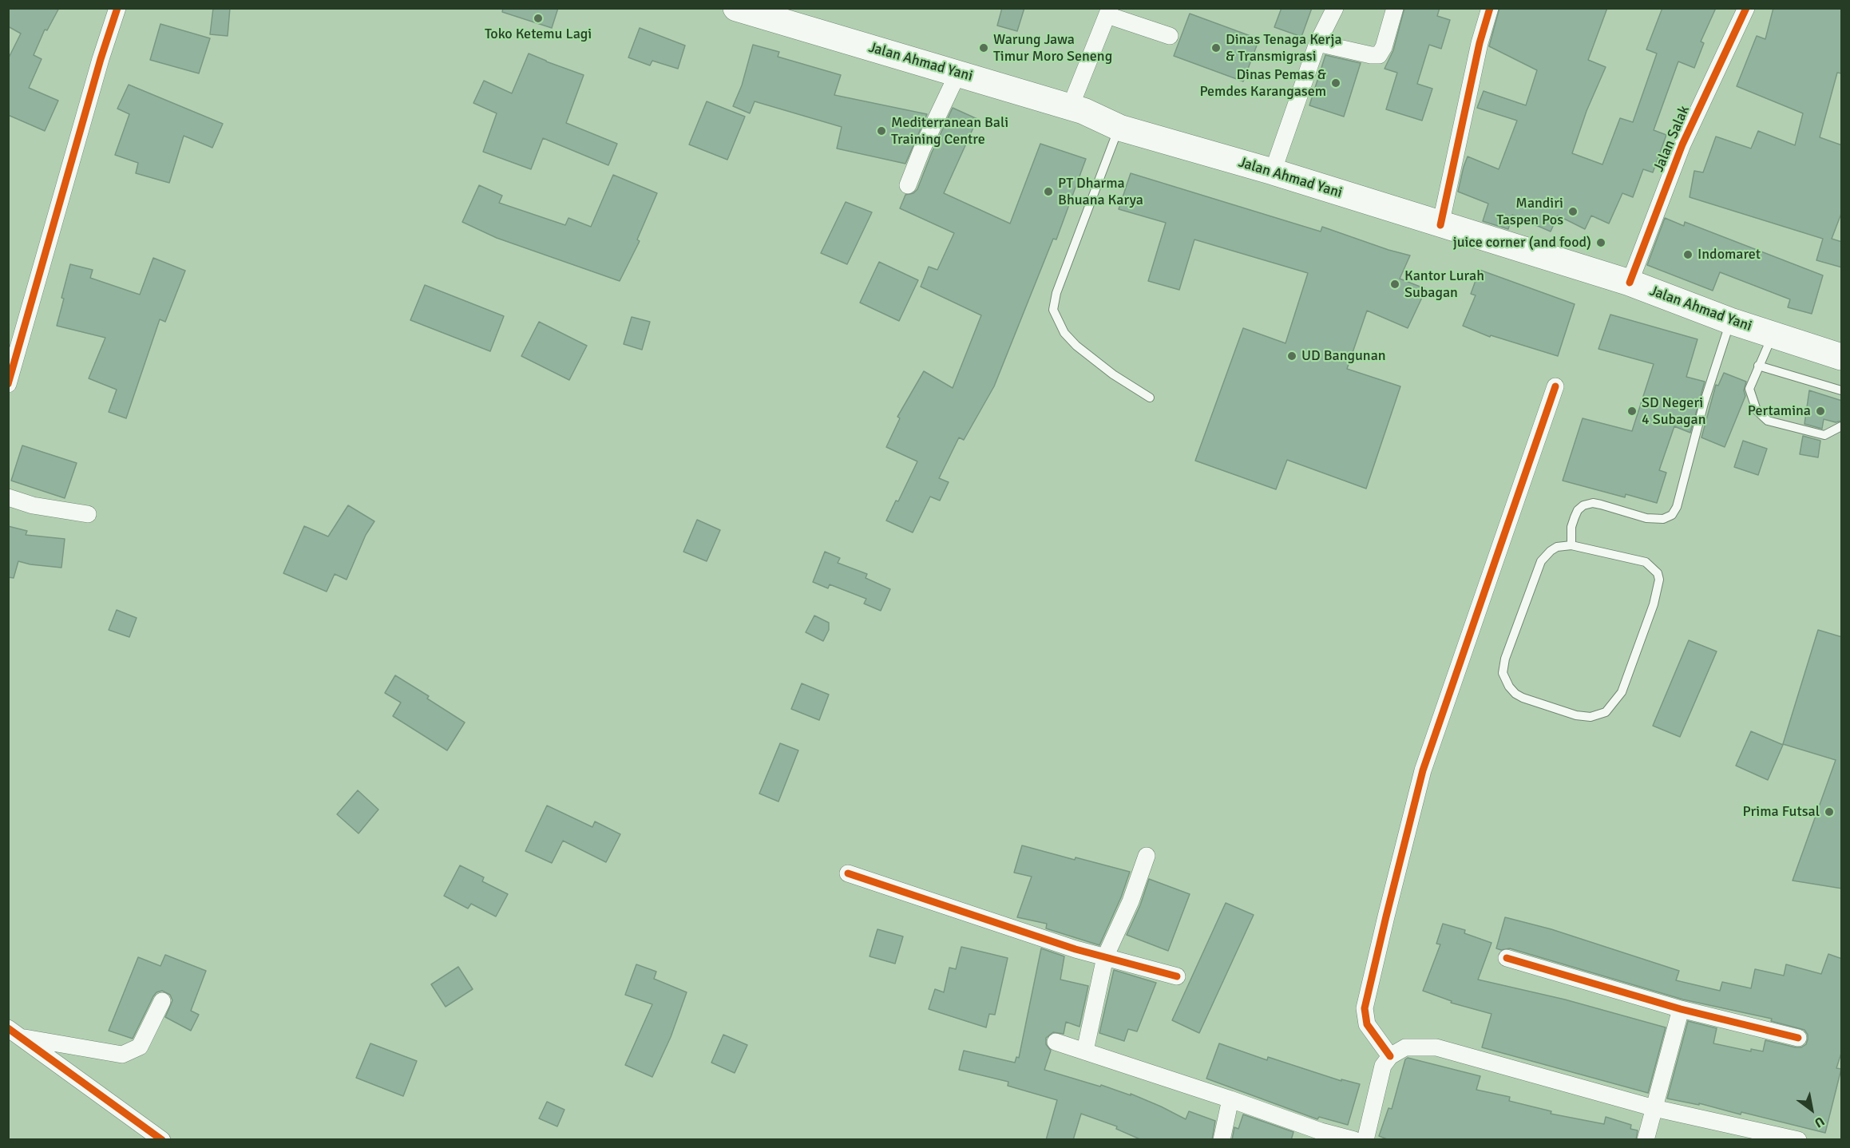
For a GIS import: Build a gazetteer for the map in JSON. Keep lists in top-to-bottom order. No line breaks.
{"streets":{"highway":["Jalan Ahmad Yani"],"street":["Jalan Salak"]},"crossings":[["Jalan Ahmad Yani","Jalan Salak"]],"places":["Toko Ketemu Lagi","Warung Jawa Timur Moro Seneng","Dinas Tenaga Kerja & Transmigrasi","Dinas Pemas & Pemdes Karangasem","Mediterranean Bali Training Centre","PT Dharma Bhuana Karya","Mandiri Taspen Pos","juice corner (and food)","Indomaret","Kantor Lurah Subagan","UD Bangunan","SD Negeri 4 Subagan","Pertamina","Prima Futsal"],"north":"bottom right"}
